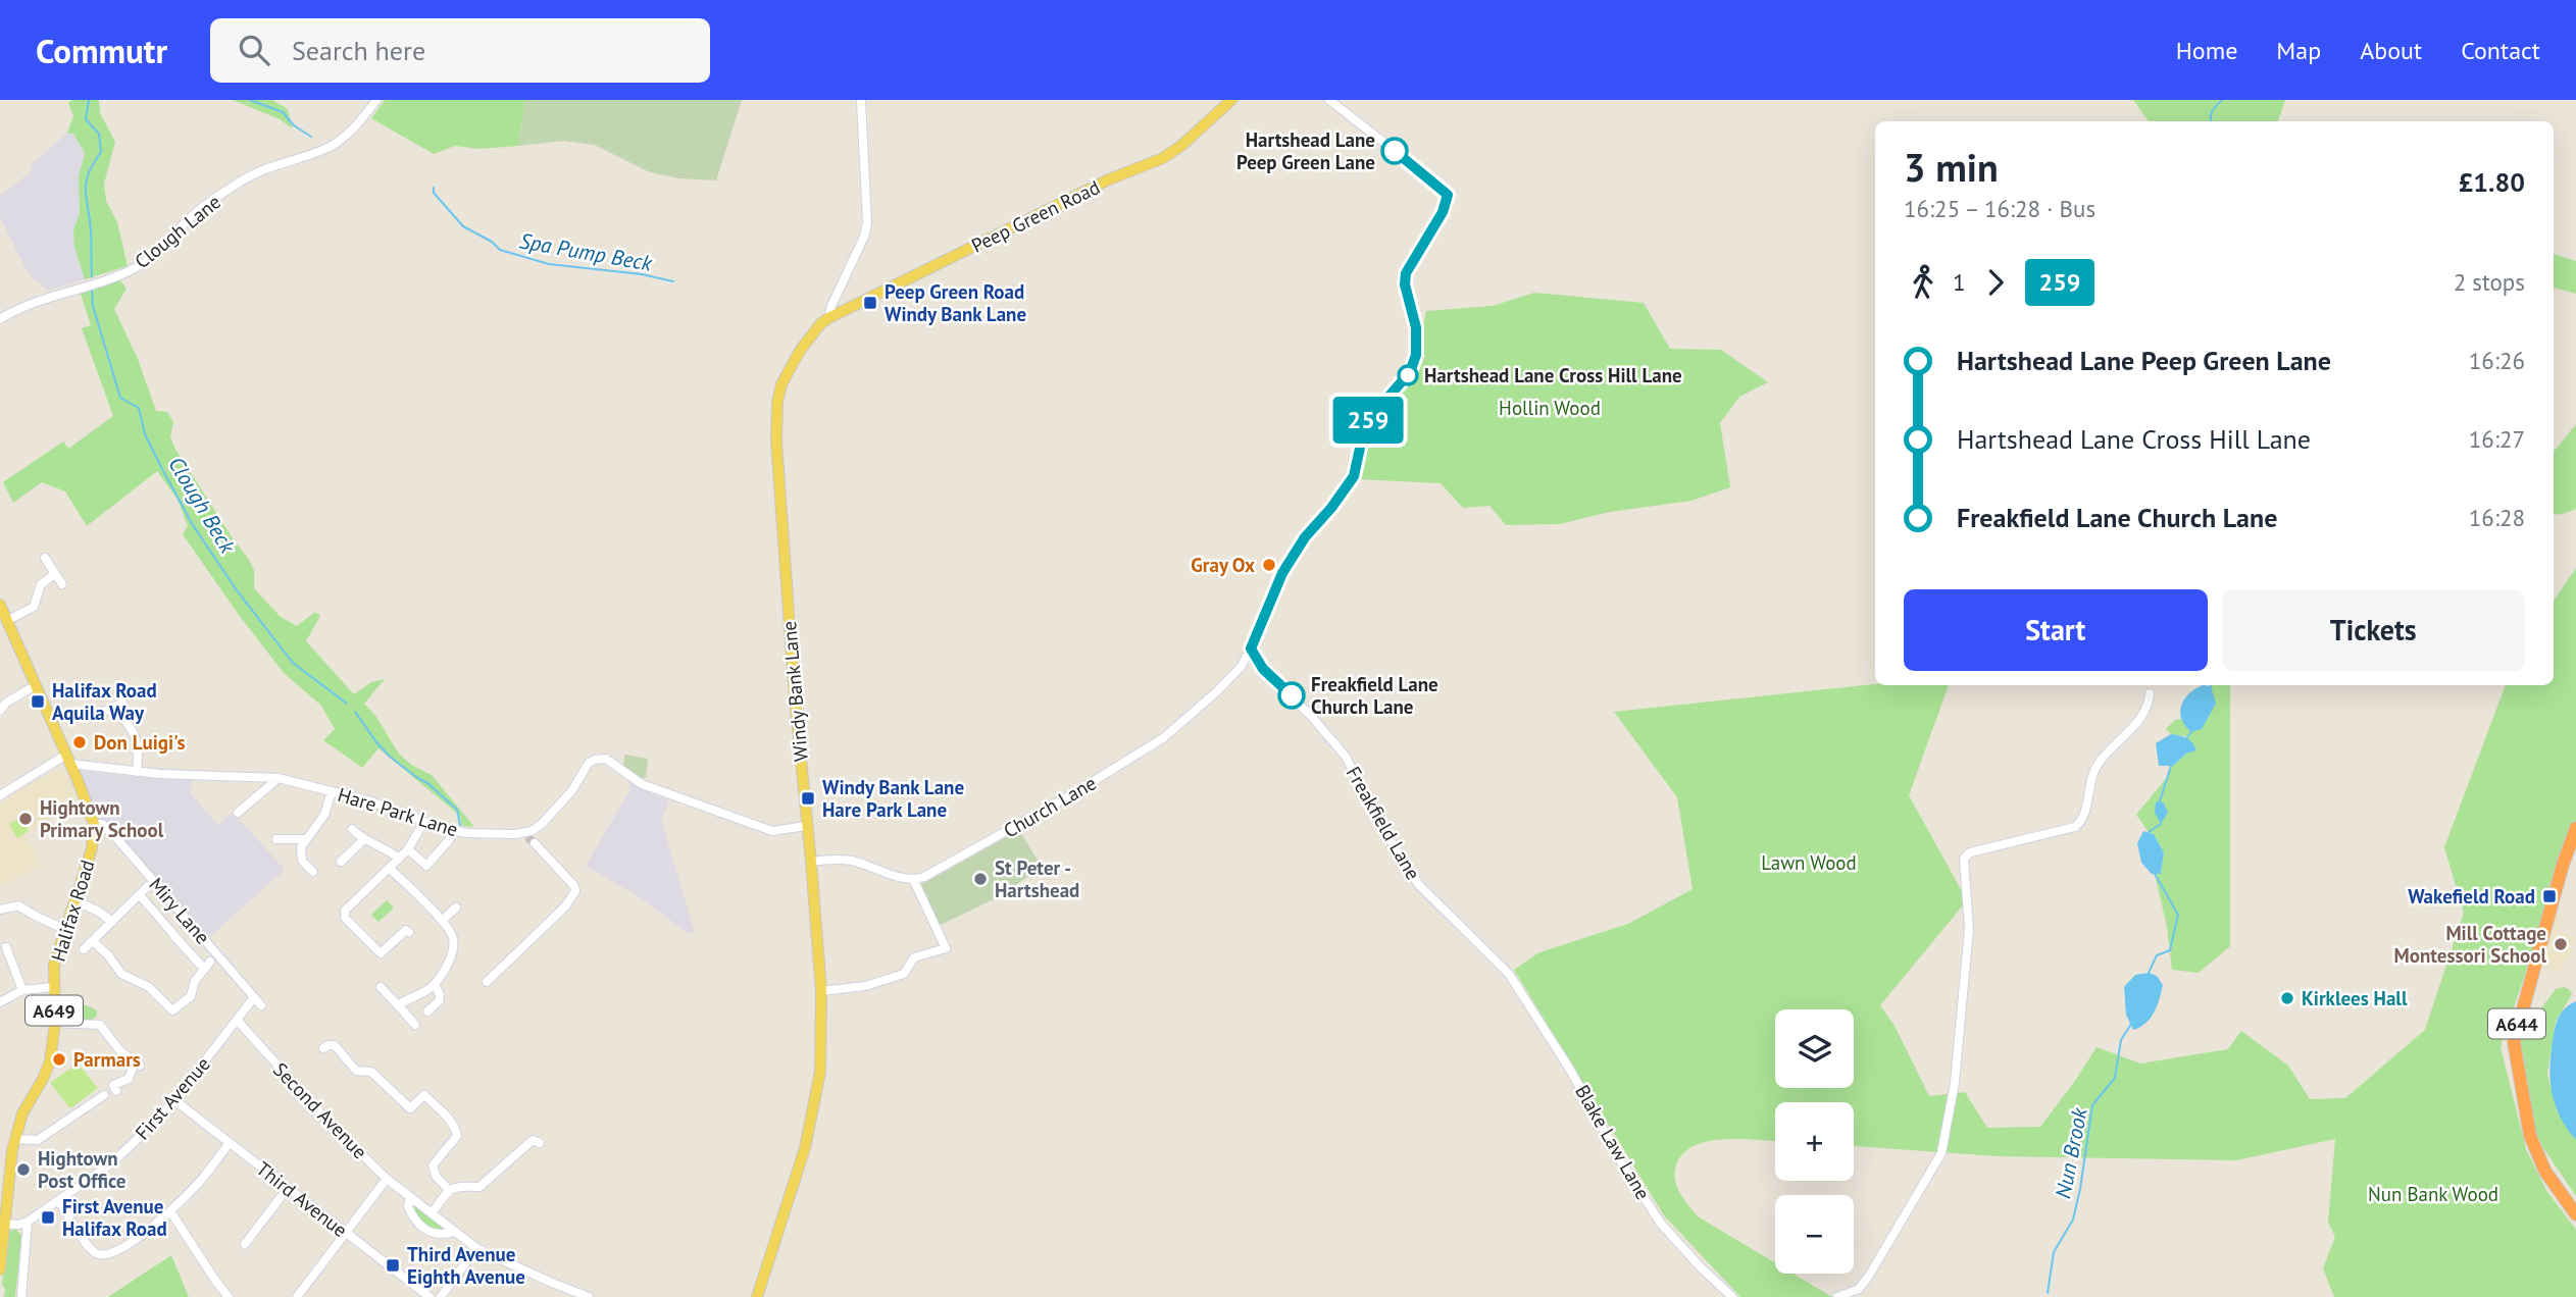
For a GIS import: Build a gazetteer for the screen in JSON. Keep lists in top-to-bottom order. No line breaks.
{"streets":{"highway":["A644"],"main road":["Peep Green Road","Windy Bank Lane","Halifax Road","A649"],"street":["Clough Lane","Church Lane","Hare Park Lane","Freakfield Lane","Miry Lane","First Avenue","Second Avenue","Blake Law Lane","Third Avenue"]},"crossings":[["Peep Green Road","Windy Bank Lane"],["Church Lane","Freakfield Lane"],["Freakfield Lane","Blake Law Lane"],["Halifax Road","Miry Lane"],["Halifax Road","First Avenue"],["Miry Lane","First Avenue"],["First Avenue","Second Avenue"],["First Avenue","Third Avenue"]],"water":["Spa Pump Beck","Clough Beck","Nun Brook"],"parks":["Hollin Wood","Lawn Wood","Nun Bank Wood"],"places":{"other":["Hartshead Lane Peep Green Lane","Hartshead Lane Cross Hill Lane","Gray Ox","Freakfield Lane Church Lane","Don Luigi's","Hightown Primary School","St Peter - Hartshead","Mill Cottage Montessori School","Kirklees Hall","Parmars","Hightown Post Office"],"transit":["Peep Green Road Windy Bank Lane","Halifax Road Aquila Way","Windy Bank Lane Hare Park Lane","Wakefield Road","First Avenue Halifax Road","Third Avenue Eighth Avenue"]},"lines":["bus line 259"],"page":{"header":"Commutr","search":"Search here","nav":["Home","Map","About","Contact"],"on_map":"259","heading":["3 min","16:25 – 16:28 · Bus","£1.80"],"legs":["1","259","2 stops"],"list":[{"name":"Hartshead Lane Peep Green Lane","value":"16:26"},{"name":"Hartshead Lane Cross Hill Lane","value":"16:27"},{"name":"Freakfield Lane Church Lane","value":"16:28"}],"buttons":["Start","Tickets"],"map_buttons":["+","−"]}}
